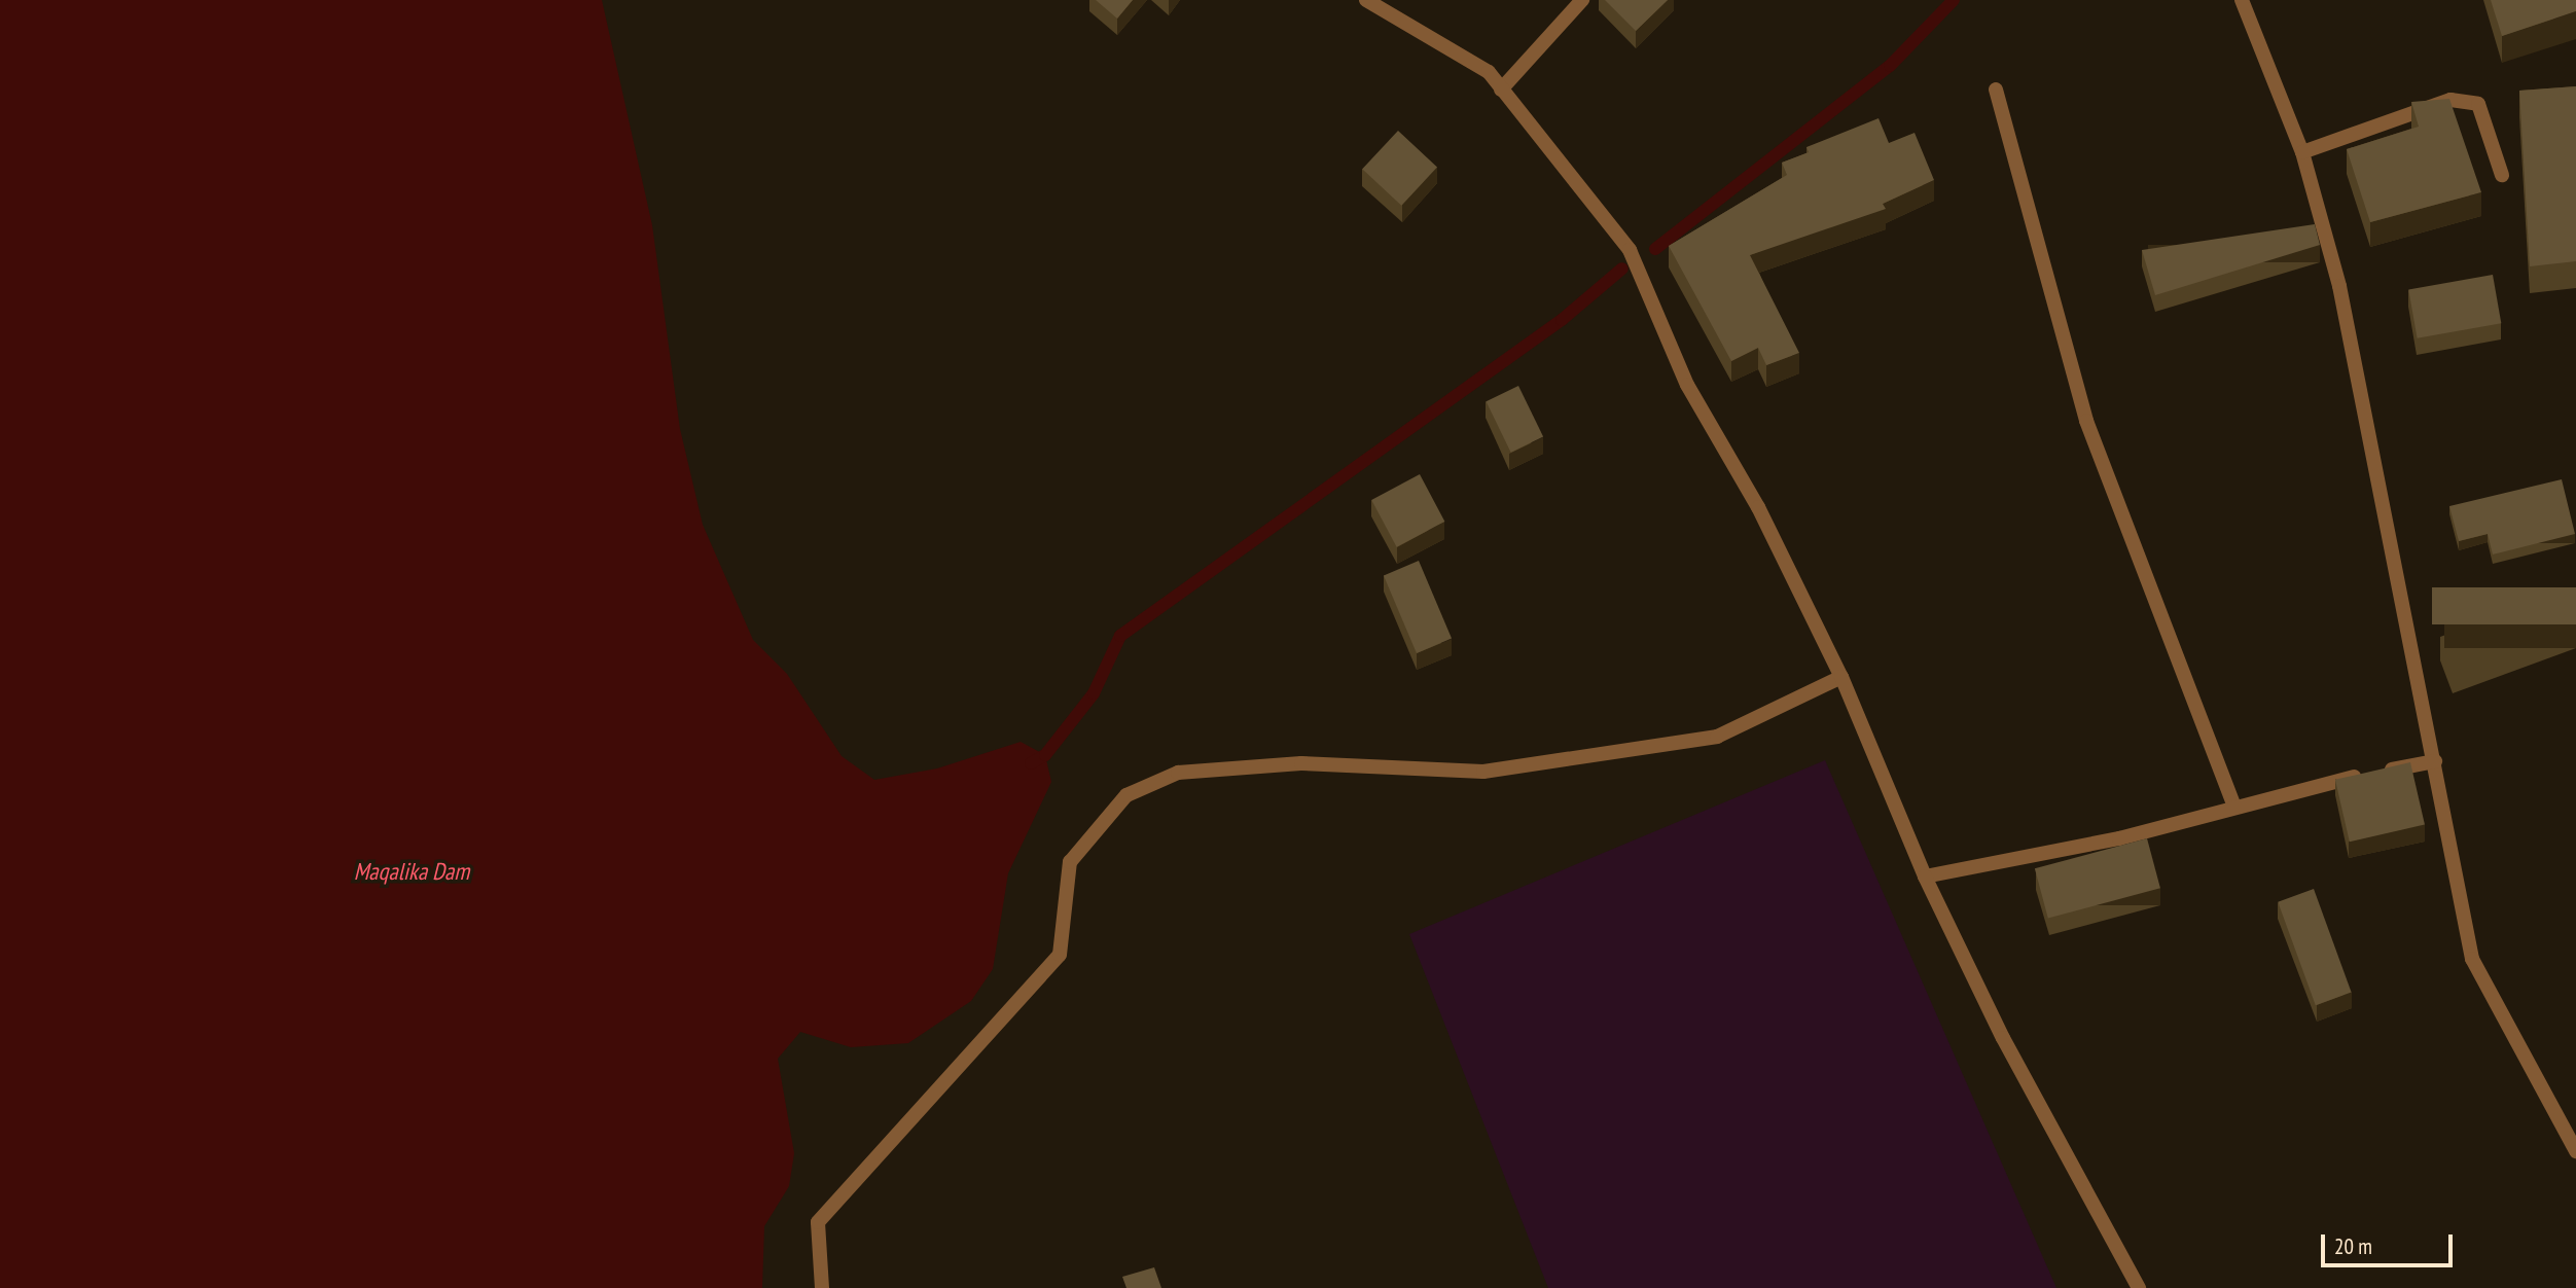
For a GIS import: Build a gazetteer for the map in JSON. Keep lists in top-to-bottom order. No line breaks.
{"water":["Maqalika Dam"],"scale_bar":"20 m"}
